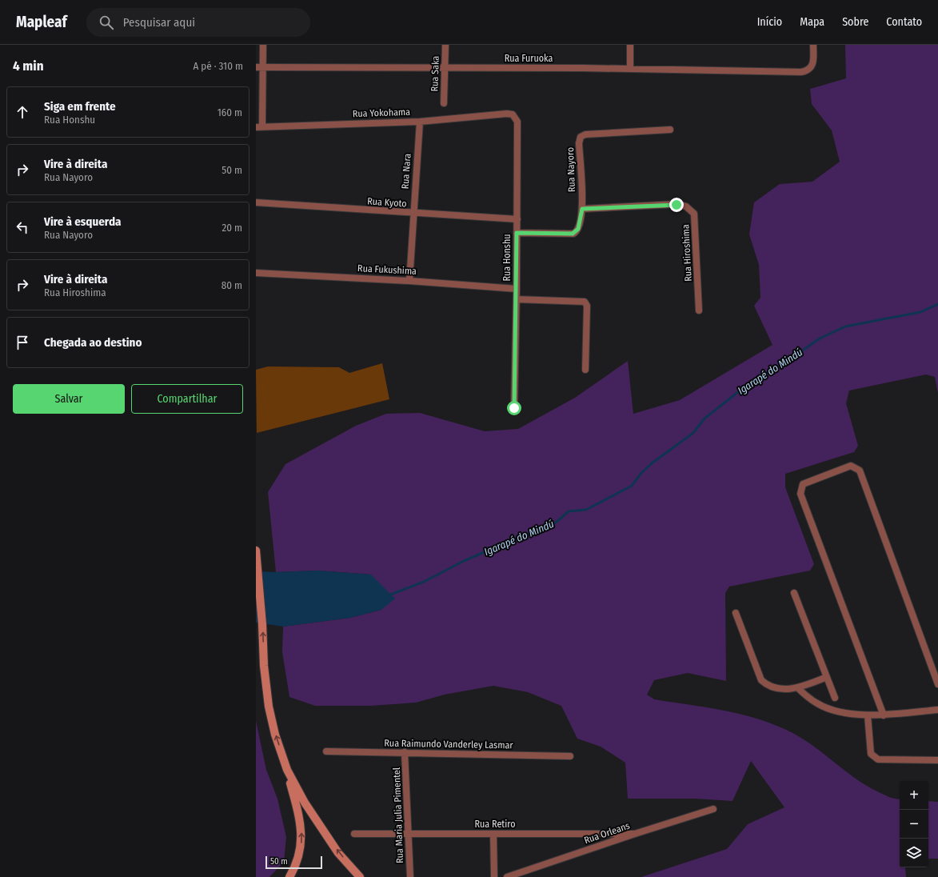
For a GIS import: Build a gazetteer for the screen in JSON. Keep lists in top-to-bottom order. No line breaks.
{"streets":{"street":["Rua Furuoka","Rua Saka","Rua Yokohama","Rua Nayoro","Rua Nara","Rua Kyoto","Rua Hiroshima","Rua Honshu","Rua Fukushima","Rua Raimundo Vanderley Lasmar","Rua Maria Julia Pimentel","Rua Retiro","Rua Orleans"]},"crossings":[["Rua Furuoka","Rua Saka"],["Rua Yokohama","Rua Nara"],["Rua Yokohama","Rua Honshu"],["Rua Nayoro","Rua Hiroshima"],["Rua Nayoro","Rua Honshu"],["Rua Nara","Rua Kyoto"],["Rua Nara","Rua Fukushima"],["Rua Kyoto","Rua Honshu"],["Rua Honshu","Rua Fukushima"],["Rua Raimundo Vanderley Lasmar","Rua Maria Julia Pimentel"],["Rua Maria Julia Pimentel","Rua Retiro"],["Rua Retiro","Rua Orleans"]],"water":["Igarapé do Mindú"],"scale_bar":"50 m","page":{"header":"Mapleaf","search":"Pesquisar aqui","nav":["Início","Mapa","Sobre","Contato"],"heading":["4 min","A pé · 310 m"],"list":[["Siga em frente","Rua Honshu","160 m"],["Vire à direita","Rua Nayoro","50 m"],["Vire à esquerda","Rua Nayoro","20 m"],["Vire à direita","Rua Hiroshima","80 m"],"Chegada ao destino"],"buttons":["Salvar","Compartilhar"],"map_buttons":["+","−"],"scale":"50 m"}}
